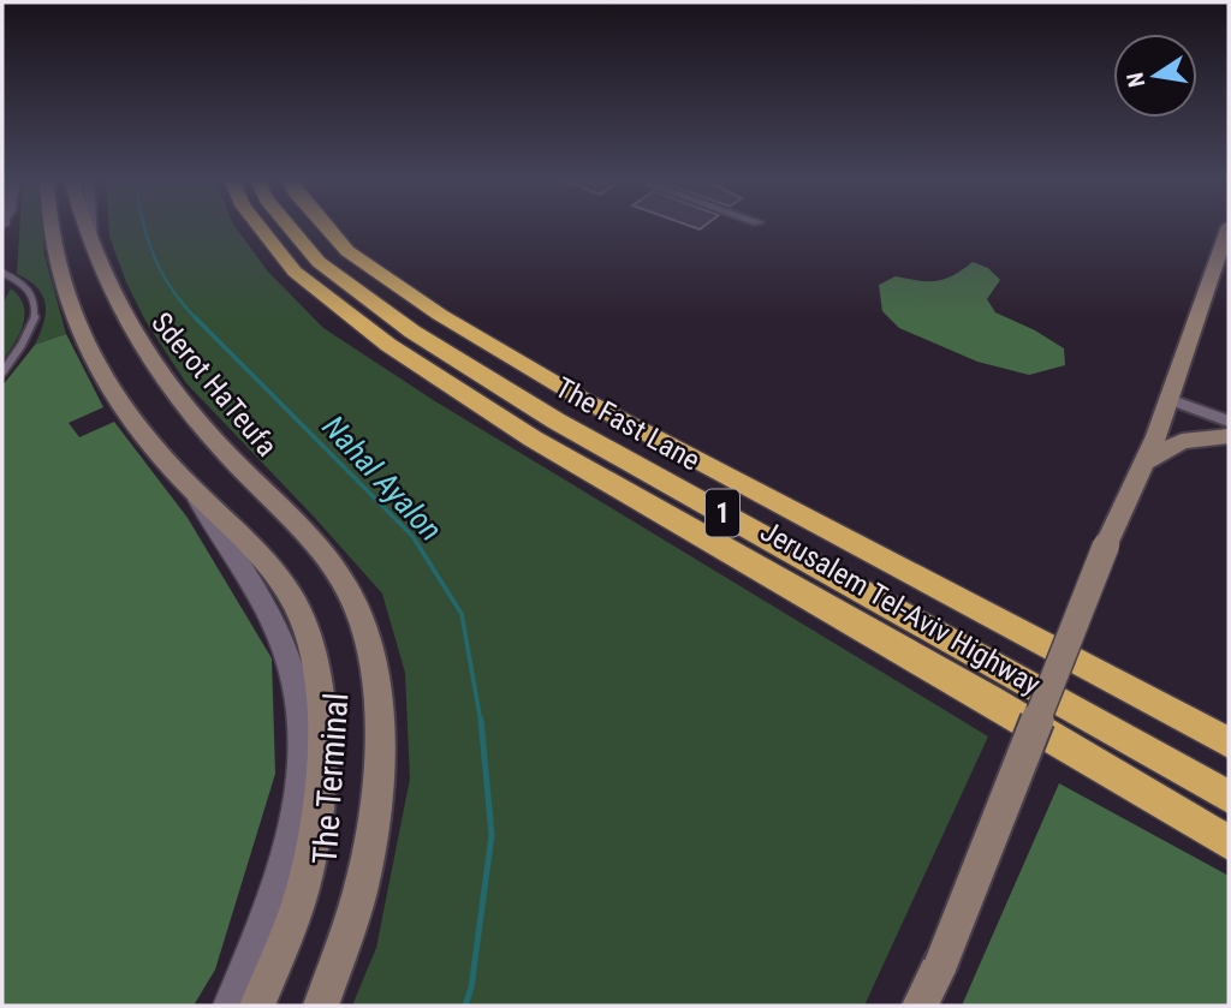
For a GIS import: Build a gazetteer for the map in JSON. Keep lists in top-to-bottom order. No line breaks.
{"streets":{"highway":["The Fast Lane","1","Jerusalem Tel-Aviv Highway"],"main road":["Sderot HaTeufa","The Terminal"]},"crossings":[["Sderot HaTeufa","The Terminal"]],"water":["Nahal Ayalon"],"north":"left"}
